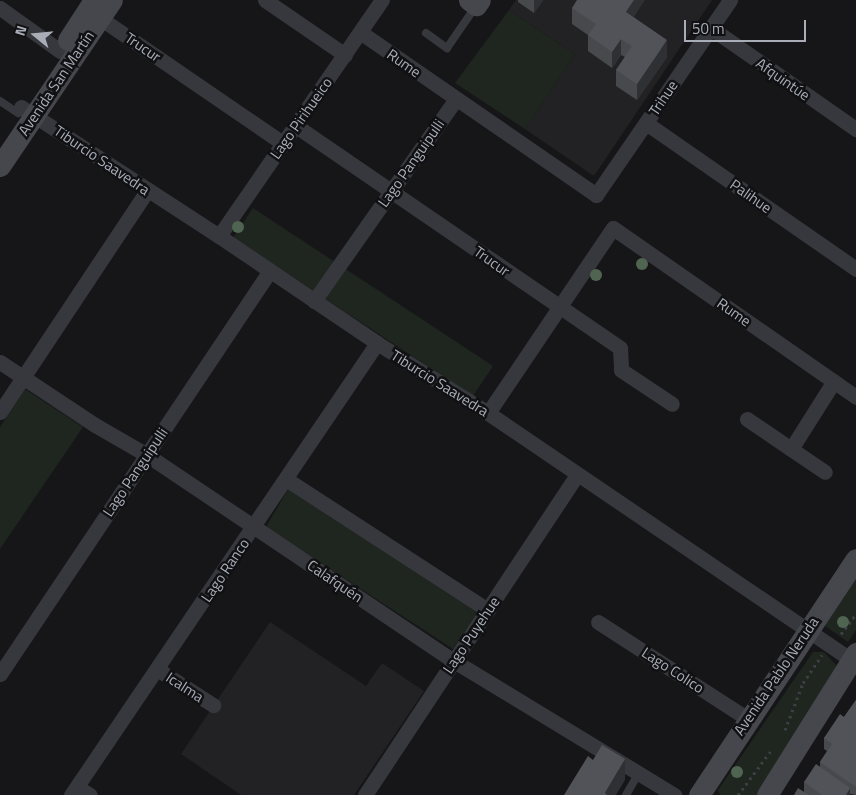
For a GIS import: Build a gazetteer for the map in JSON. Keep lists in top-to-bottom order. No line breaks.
{"streets":{"main road":["Avenida San Martín","Avenida Pablo Neruda"],"street":["Trucur","Rume","Afquintúe","Trihue","Lago Pirihueico","Tiburcio Saavedra","Lago Panguipulli","Palihue","Lago Ranco","Calafquén","Lago Puyehue","Lago Colico","Icalma"]},"crossings":[["Trucur","Rume"],["Trucur","Avenida San Martín"],["Trucur","Lago Pirihueico"],["Trucur","Lago Panguipulli"],["Rume","Trihue"],["Rume","Lago Pirihueico"],["Rume","Lago Panguipulli"],["Afquintúe","Trihue"],["Avenida San Martín","Tiburcio Saavedra"],["Trihue","Palihue"],["Lago Pirihueico","Tiburcio Saavedra"],["Tiburcio Saavedra","Lago Panguipulli"],["Tiburcio Saavedra","Lago Ranco"],["Tiburcio Saavedra","Lago Puyehue"],["Tiburcio Saavedra","Avenida Pablo Neruda"],["Lago Panguipulli","Calafquén"],["Lago Ranco","Calafquén"],["Lago Ranco","Icalma"],["Calafquén","Lago Puyehue"],["Lago Colico","Avenida Pablo Neruda"]],"scale_bar":"50 m","north":"left"}
